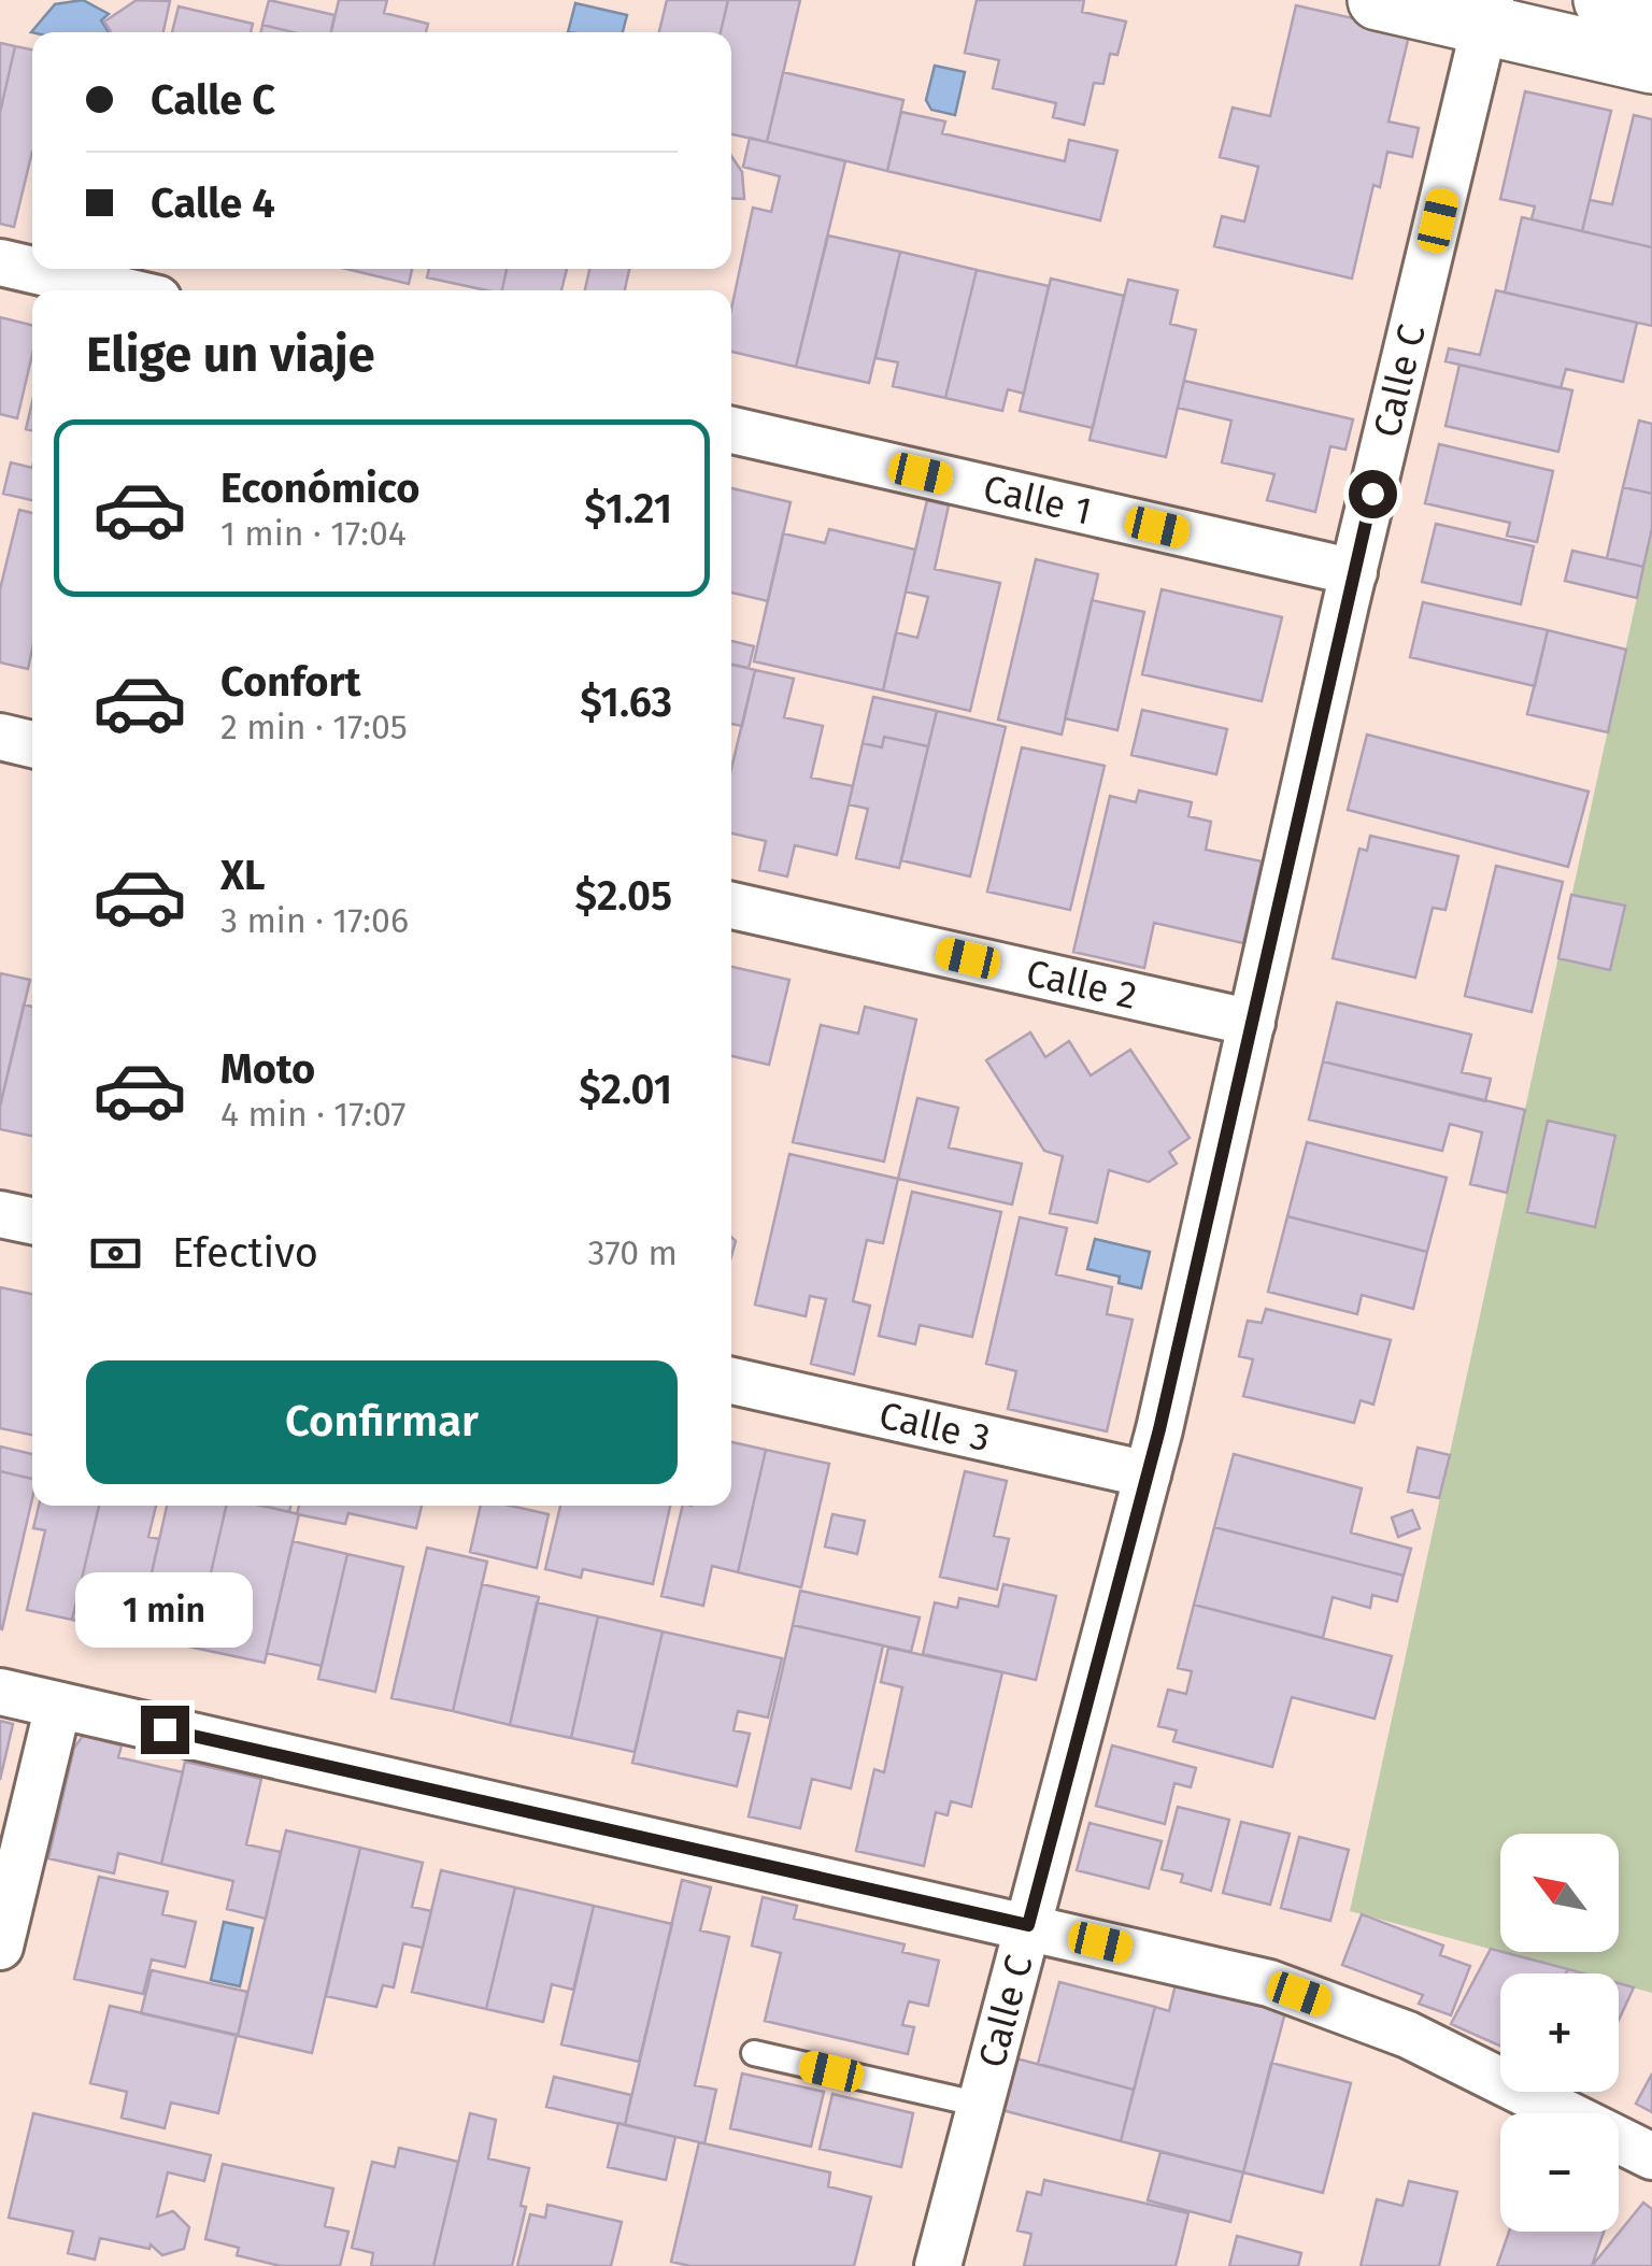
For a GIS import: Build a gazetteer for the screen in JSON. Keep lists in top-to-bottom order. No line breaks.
{"streets":{"street":["Calle C","Calle 1","Calle 2","Calle 3"]},"crossings":[["Calle C","Calle 1"],["Calle C","Calle 2"],["Calle C","Calle 3"]],"north":"top left","page":{"banner":["Calle C","Calle 4"],"heading":"Elige un viaje","list":[{"name":"Económico","note":"1 min · 17:04","value":"$1.21"},{"name":"Confort","note":"2 min · 17:05","value":"$1.63"},{"name":"XL","note":"3 min · 17:06","value":"$2.05"},{"name":"Moto","note":"4 min · 17:07","value":"$2.01"}],"pay":["Efectivo","370 m"],"buttons":"Confirmar","bubble":"1 min","map_buttons":["+","−"]}}
